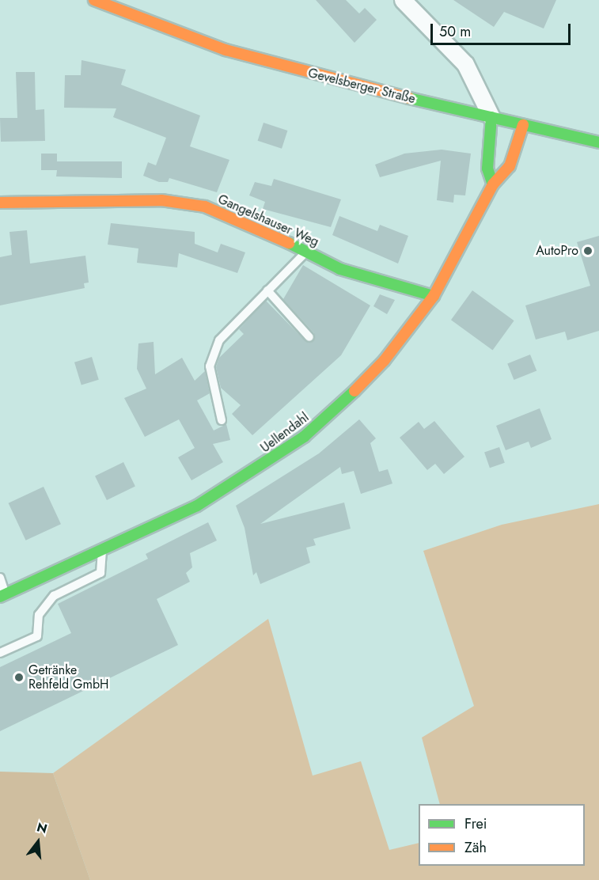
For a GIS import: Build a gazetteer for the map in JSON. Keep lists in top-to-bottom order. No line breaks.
{"streets":{"main road":["Gevelsberger Straße","Gangelshauser Weg","Uellendahl"]},"crossings":[["Gevelsberger Straße","Uellendahl"],["Gangelshauser Weg","Uellendahl"]],"places":["AutoPro","Getränke Rehfeld GmbH"],"legend":["Frei","Zäh"],"scale_bar":"50 m","north":"top"}
